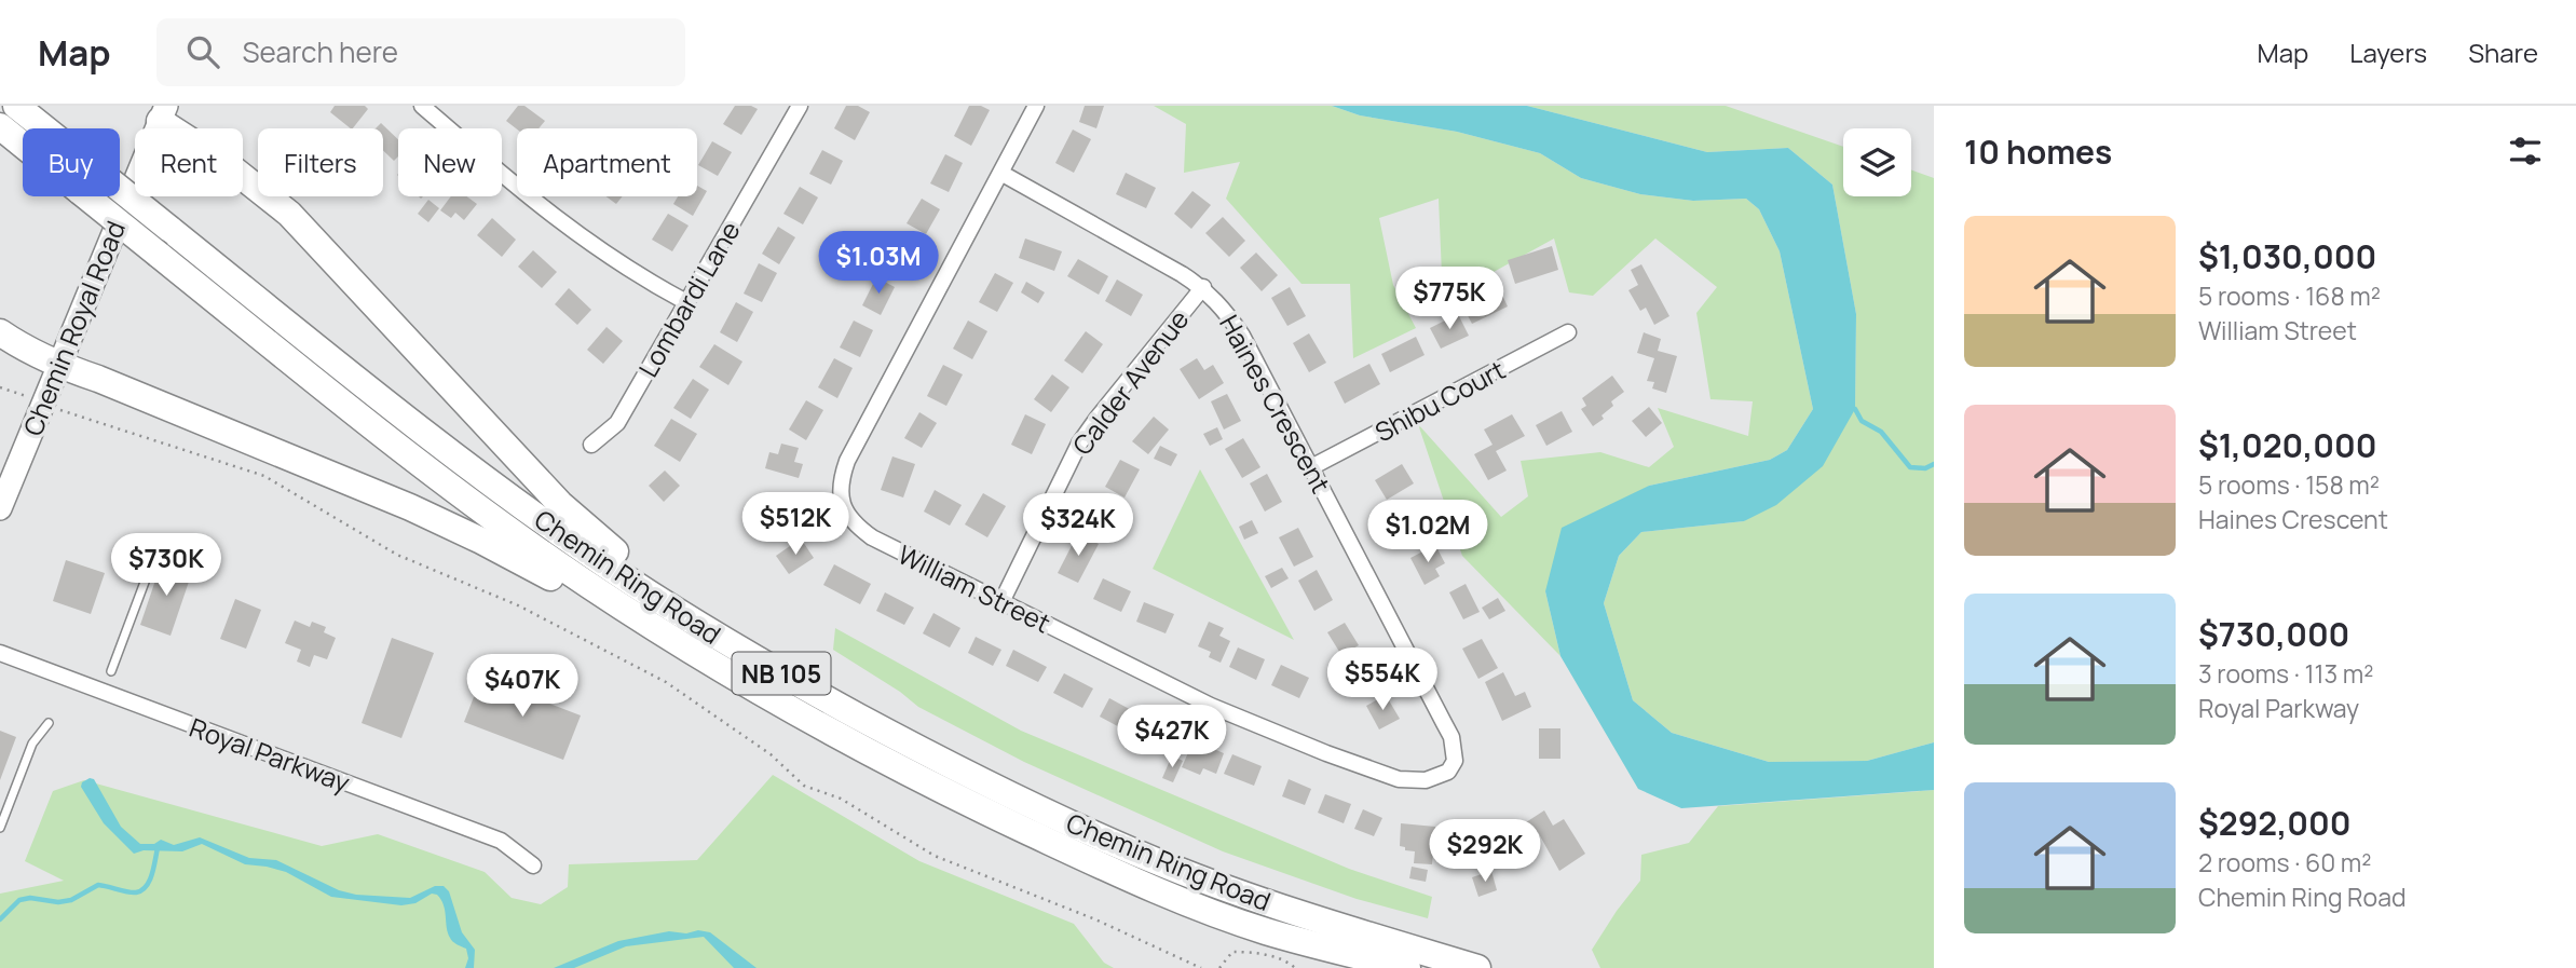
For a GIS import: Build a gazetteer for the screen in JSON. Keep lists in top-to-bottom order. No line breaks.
{"streets":{"highway":["Chemin Ring Road","NB 105"],"main road":["Chemin Royal Road"],"street":["Lombardi Lane","Calder Avenue","Shibu Court","Haines Crescent","William Street","Royal Parkway"]},"crossings":[["Calder Avenue","Haines Crescent"],["Calder Avenue","William Street"],["Shibu Court","Haines Crescent"],["Haines Crescent","William Street"]],"page":{"header":"Map","search":"Search here","nav":["Map","Layers","Share"],"heading":"10 homes","chip":["Buy","Rent","Filters","New","Apartment"],"list":[{"name":"$1,030,000","note":"5 rooms · 168 m² · William Street"},{"name":"$1,020,000","note":"5 rooms · 158 m² · Haines Crescent"},{"name":"$730,000","note":"3 rooms · 113 m² · Royal Parkway"},{"name":"$292,000","note":"2 rooms · 60 m² · Chemin Ring Road"}],"price":["$1.03M","$775K","$512K","$324K","$1.02M","$730K","$554K","$407K","$427K","$292K"]}}
